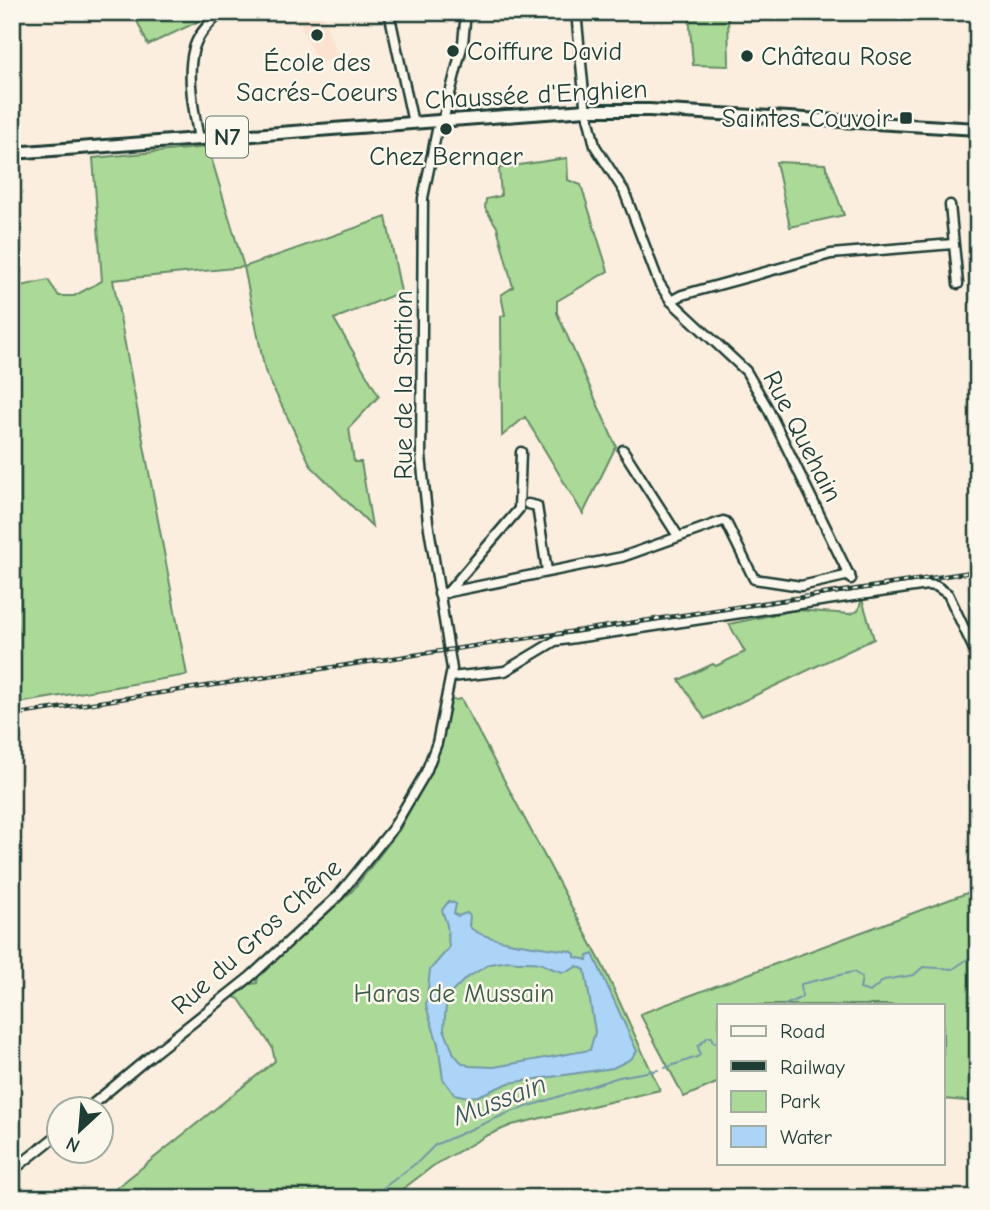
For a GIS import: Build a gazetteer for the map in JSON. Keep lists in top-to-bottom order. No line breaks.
{"streets":{"main road":["Chaussée d'Enghien","N7"],"street":["Rue de la Station","Rue Quehain","Rue du Gros Chêne"]},"crossings":[["Chaussée d'Enghien","Rue de la Station"],["Chaussée d'Enghien","Rue Quehain"],["Rue de la Station","Rue du Gros Chêne"]],"water":["Mussain"],"parks":["Haras de Mussain"],"places":{"other":["École des Sacrés-Coeurs","Coiffure David","Château Rose","Chez Bernaer"],"transit":["Saintes Couvoir"]},"legend":["Road","Railway","Park","Water"],"north":"bottom left"}
